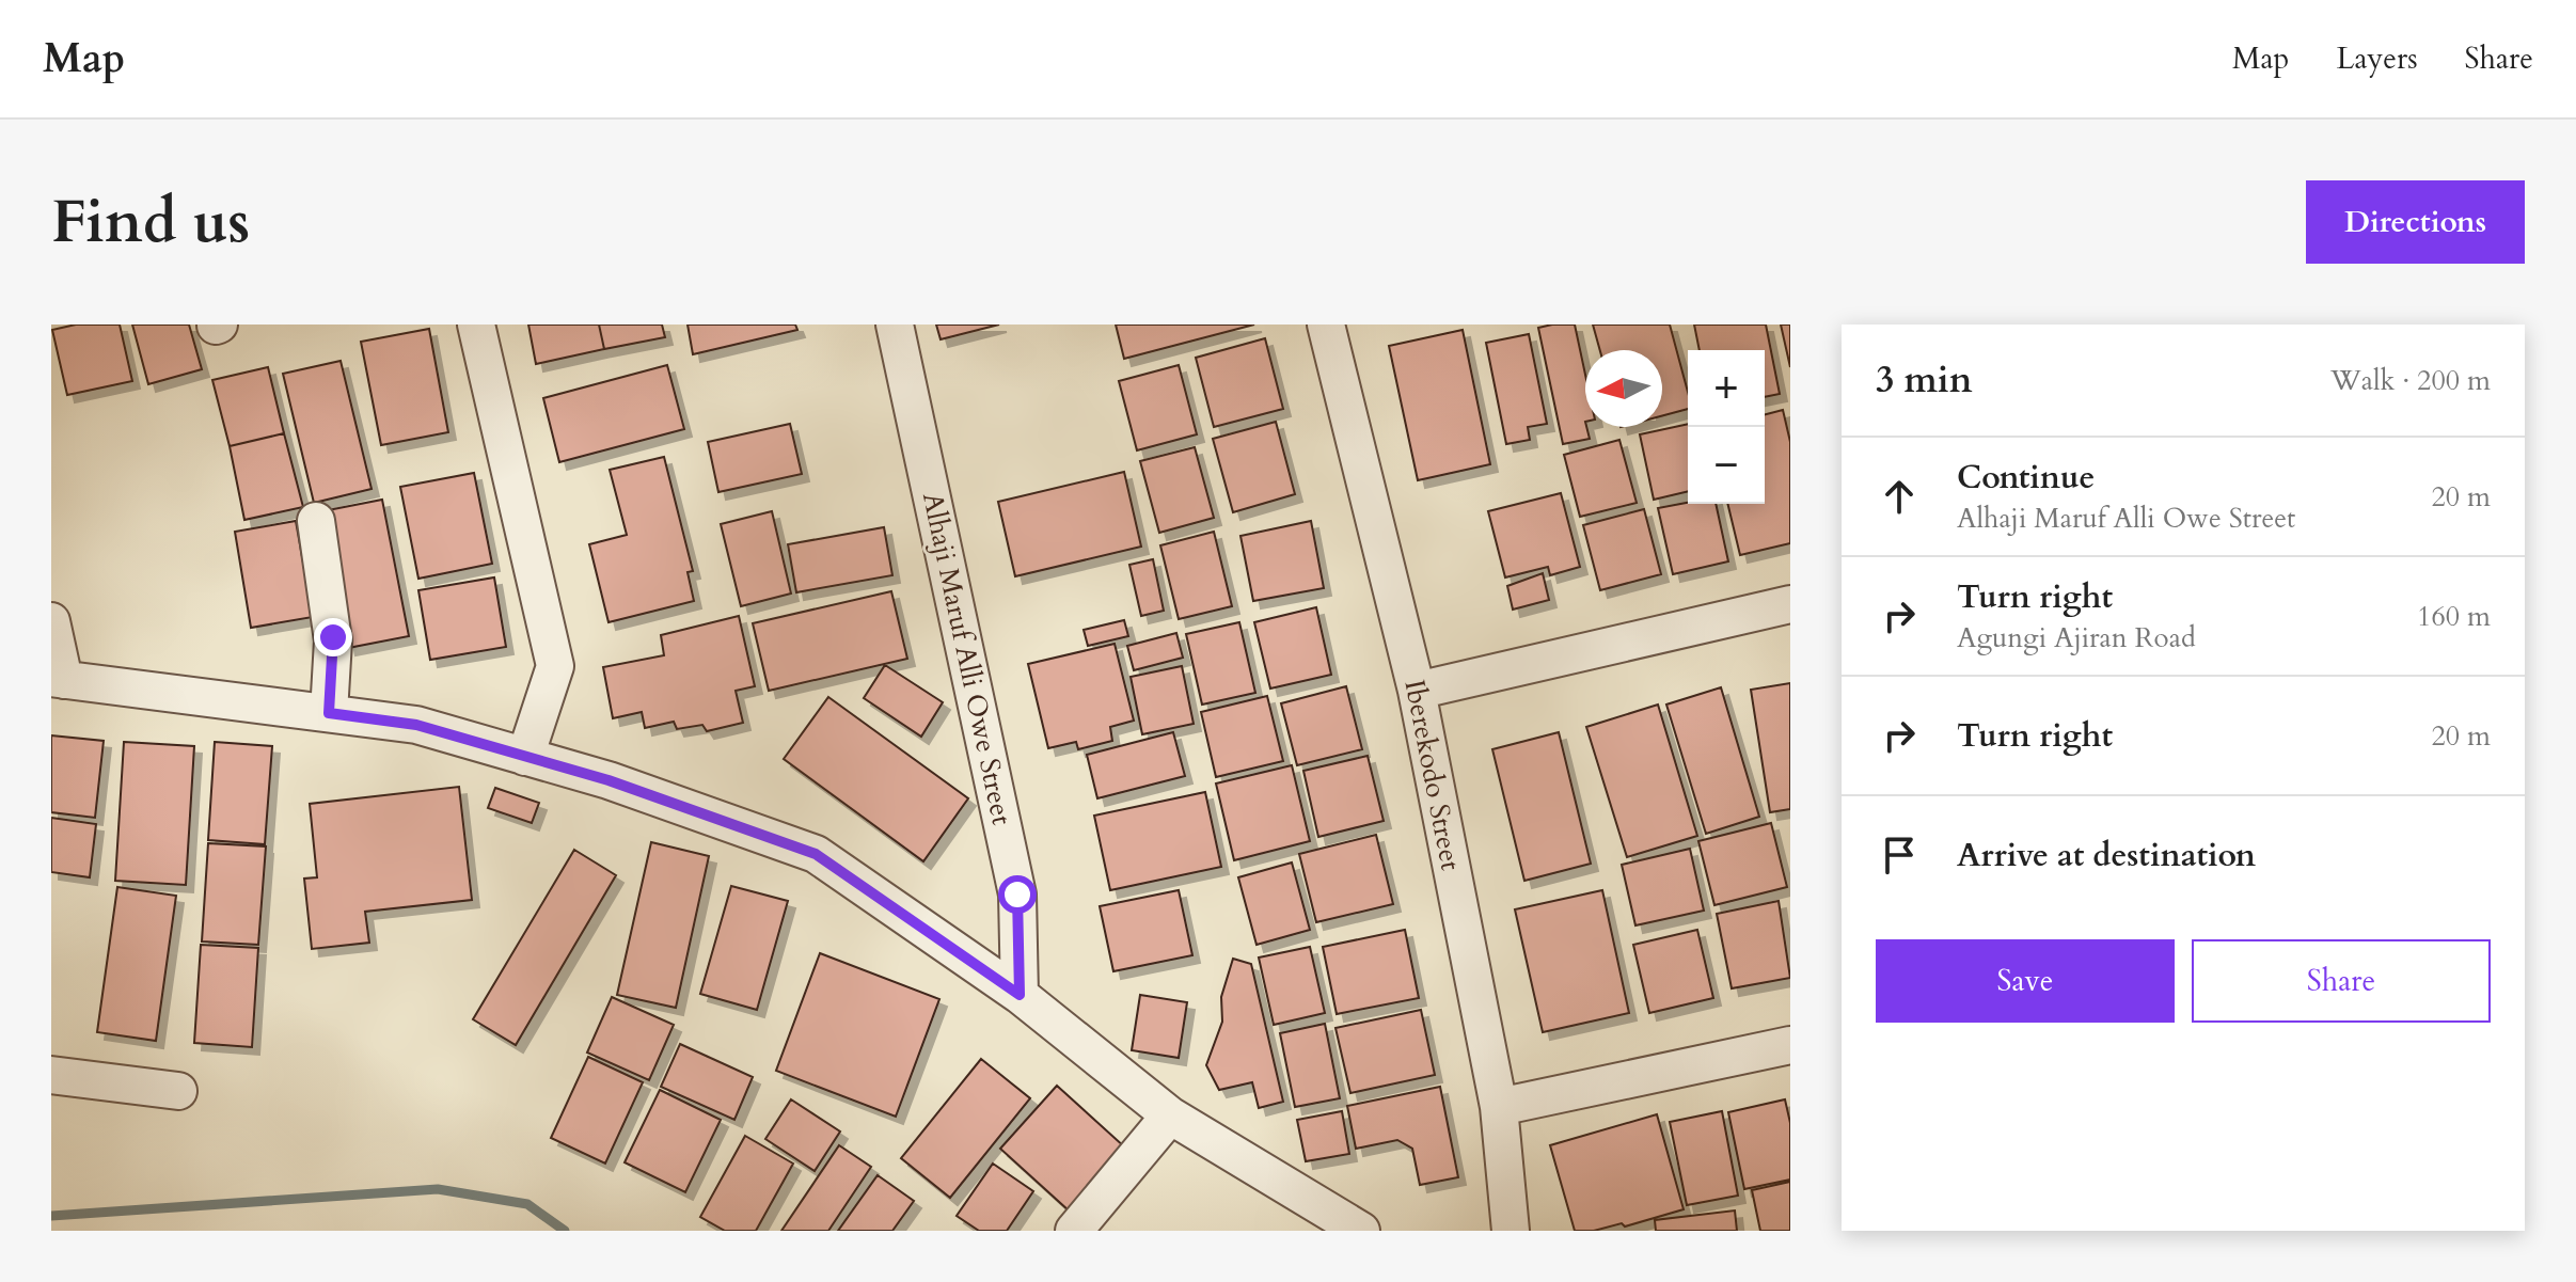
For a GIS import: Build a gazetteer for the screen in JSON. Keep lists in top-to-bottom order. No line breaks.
{"streets":{"street":["Alhaji Maruf Alli Owe Street","Iberekodo Street"]},"north":"left","page":{"header":"Map","nav":["Map","Layers","Share"],"buttons":["Directions",["Save","Share"]],"title":"Find us","heading":["3 min","Walk · 200 m"],"map_buttons":["+","−"],"list":[["Continue","Alhaji Maruf Alli Owe Street","20 m"],["Turn right","Agungi Ajiran Road","160 m"],["Turn right","20 m"],"Arrive at destination"]}}
